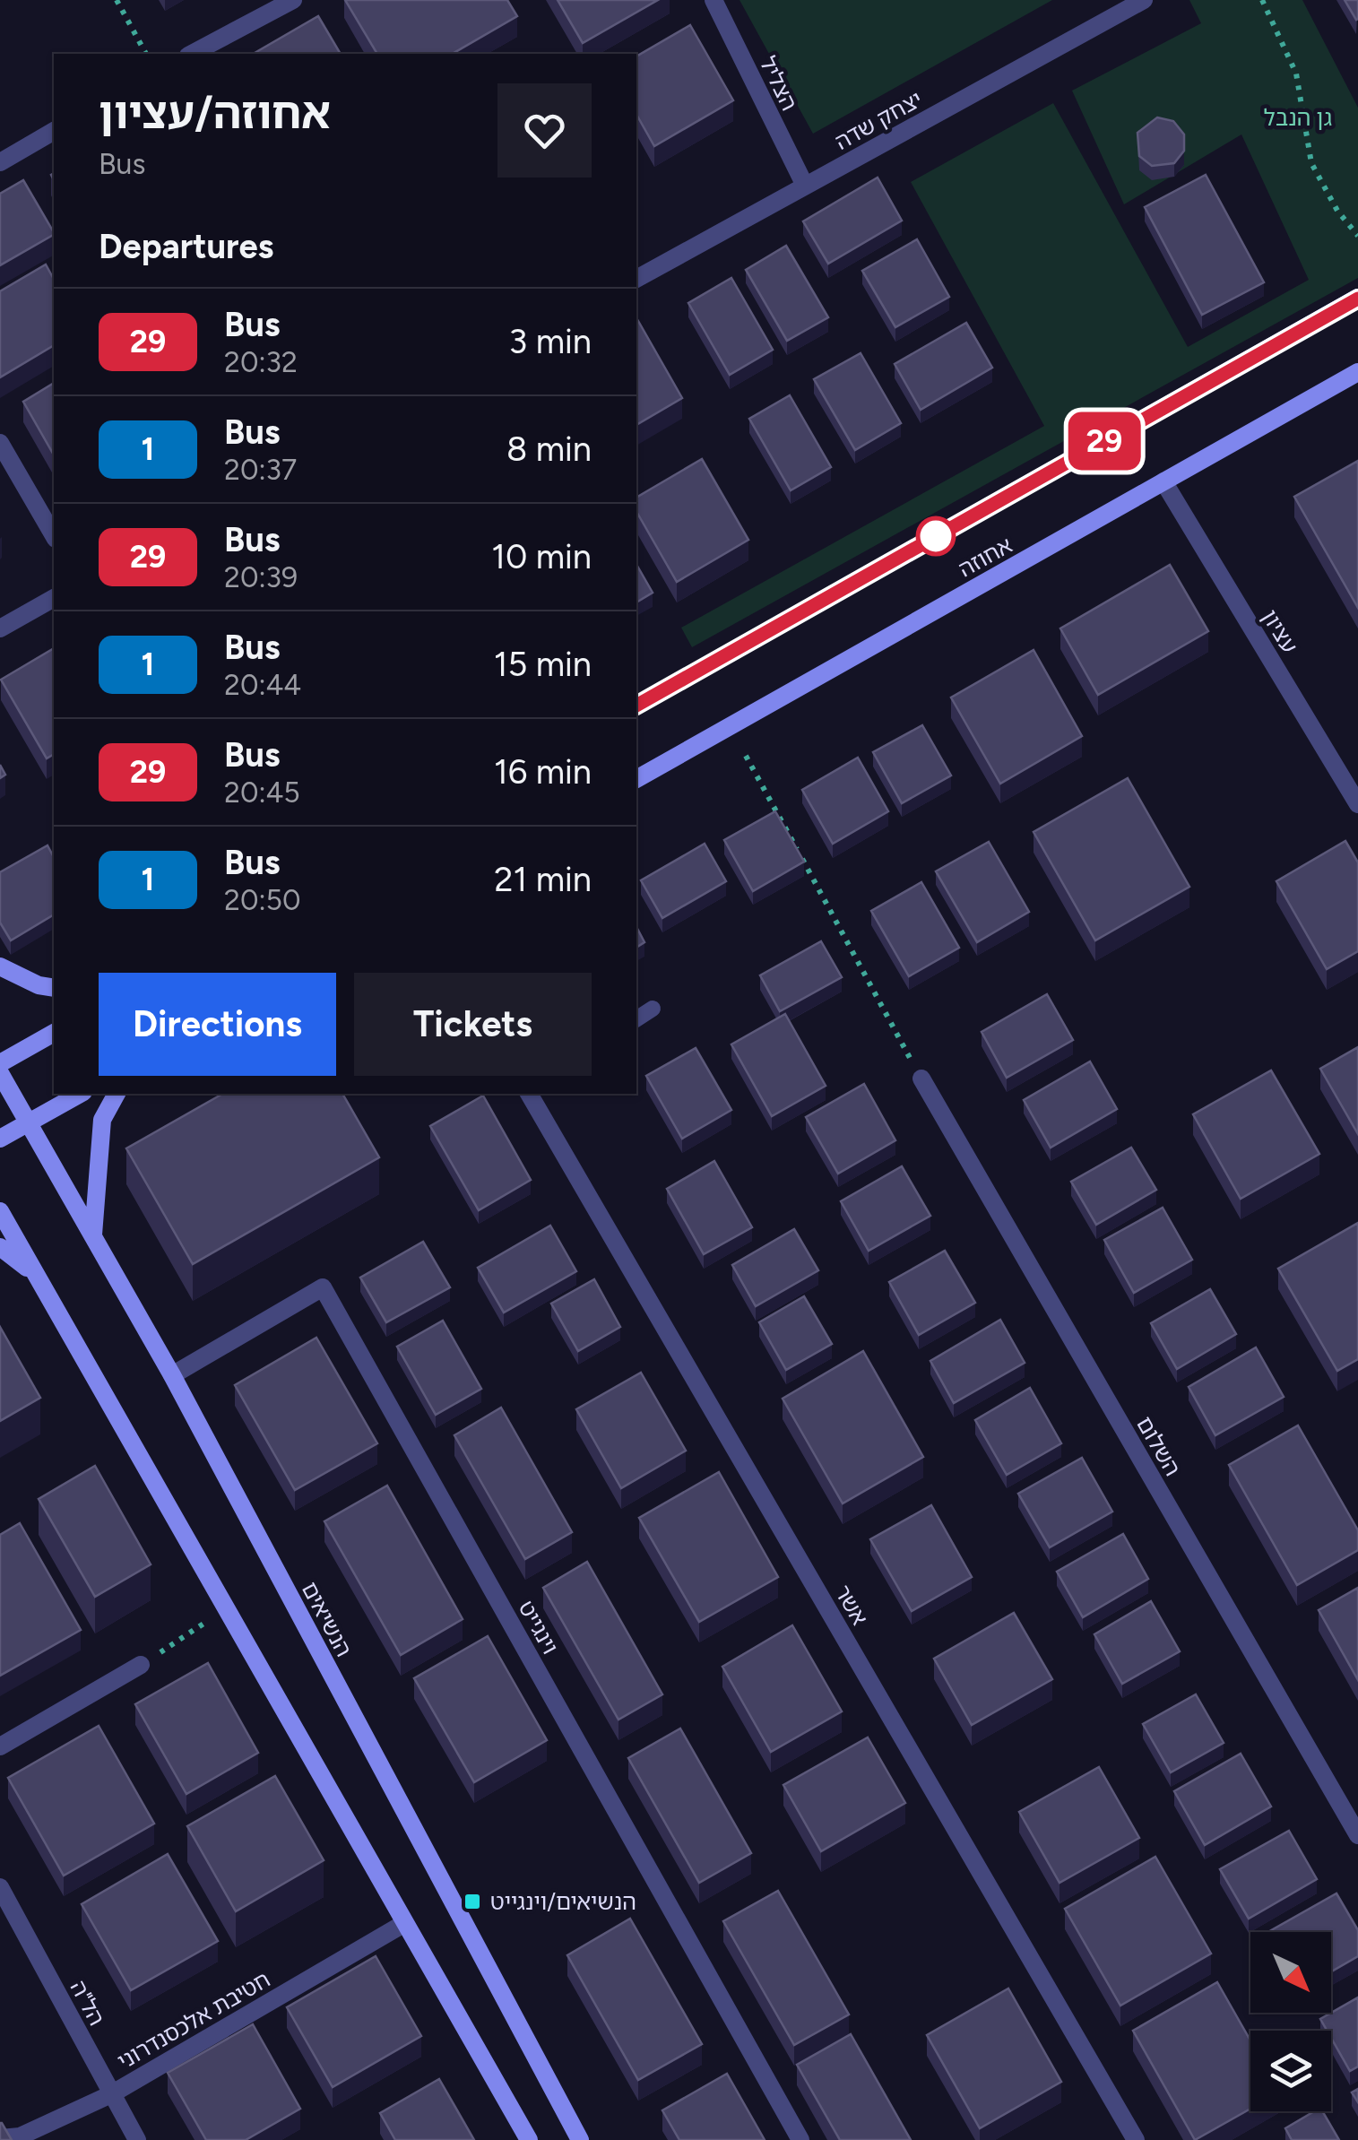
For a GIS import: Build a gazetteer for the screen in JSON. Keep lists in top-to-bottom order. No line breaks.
{"streets":{"street":["הצליל","יצחק שדה","אחוזה","עציון","השלום","אשר","הנשיאים","וינגייט","הל\"ה","חטיבת אלכסנדרוני"]},"crossings":[["הצליל","יצחק שדה"],["אחוזה","עציון"],["הנשיאים","וינגייט"],["הל\"ה","חטיבת אלכסנדרוני"]],"parks":["גן הנבל"],"places":{"transit":["הנשיאים/וינגייט"]},"lines":["bus line 29"],"north":"bottom right","page":{"on_map":"29","heading":[["אחוזה/עציון","Bus"],"Departures"],"list":[{"mark":"29","name":"Bus","note":"20:32","value":"3 min"},{"mark":"1","name":"Bus","note":"20:37","value":"8 min"},{"mark":"29","name":"Bus","note":"20:39","value":"10 min"},{"mark":"1","name":"Bus","note":"20:44","value":"15 min"},{"mark":"29","name":"Bus","note":"20:45","value":"16 min"},{"mark":"1","name":"Bus","note":"20:50","value":"21 min"}],"buttons":["Directions","Tickets"]}}
